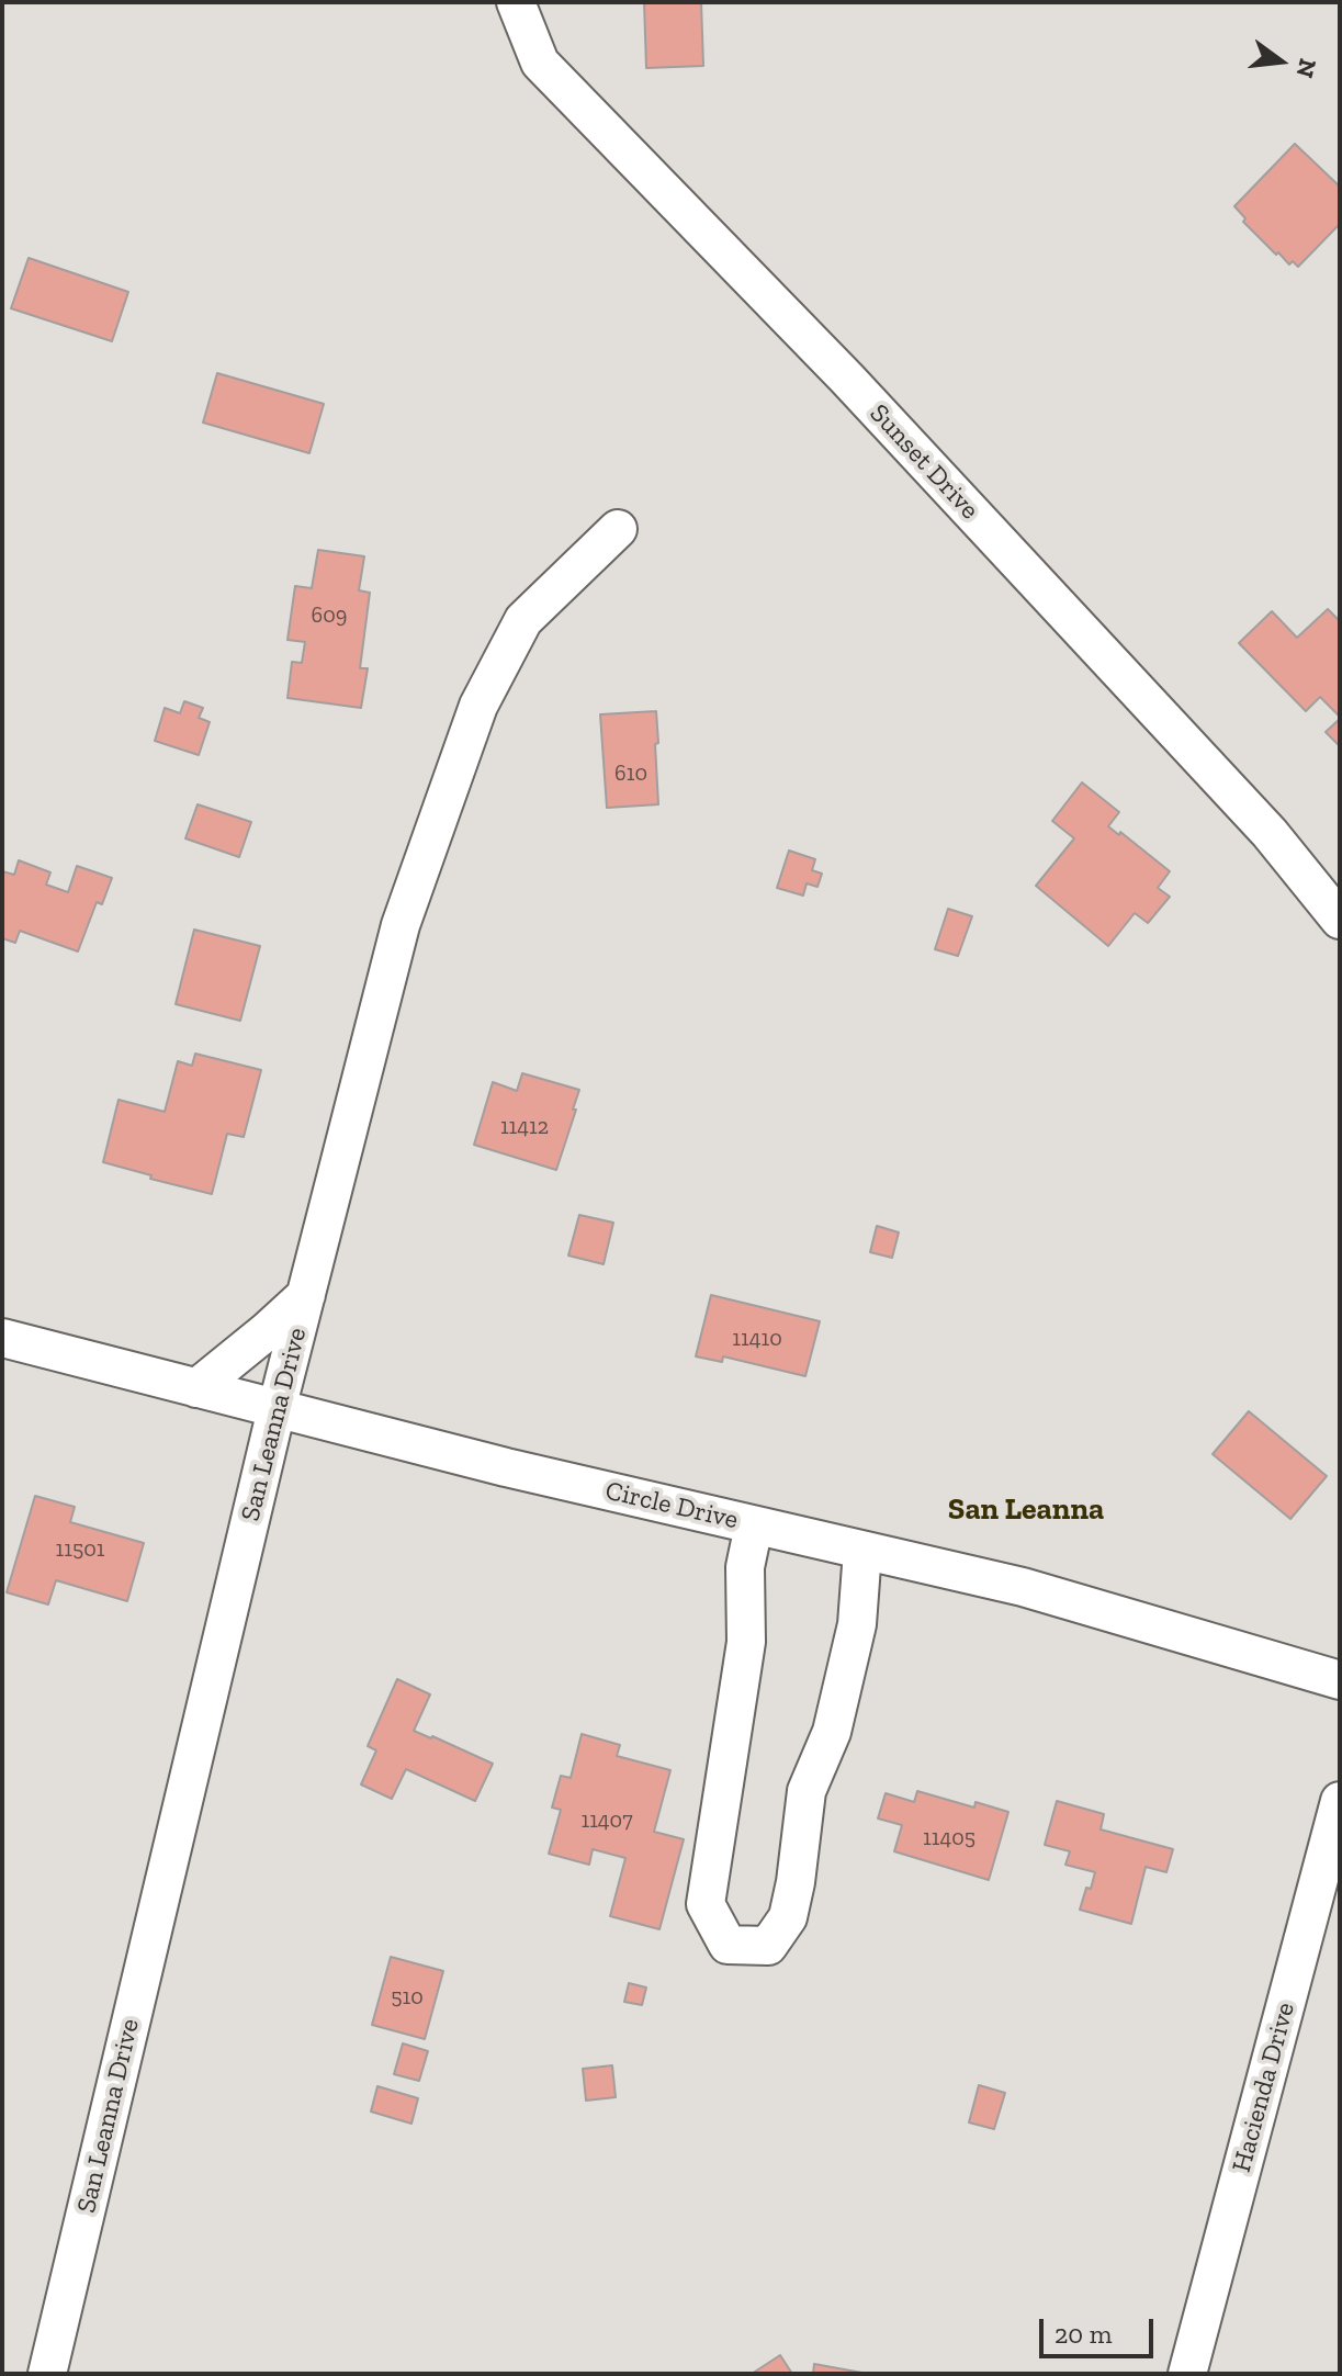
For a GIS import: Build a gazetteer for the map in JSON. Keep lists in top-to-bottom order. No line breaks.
{"streets":{"street":["Sunset Drive","San Leanna Drive","Circle Drive","Hacienda Drive"]},"crossings":[["San Leanna Drive","Circle Drive"]],"districts":["San Leanna"],"house_numbers":["609","610","11412","11410","11501","11407","11405","510"],"scale_bar":"20 m","north":"right"}
